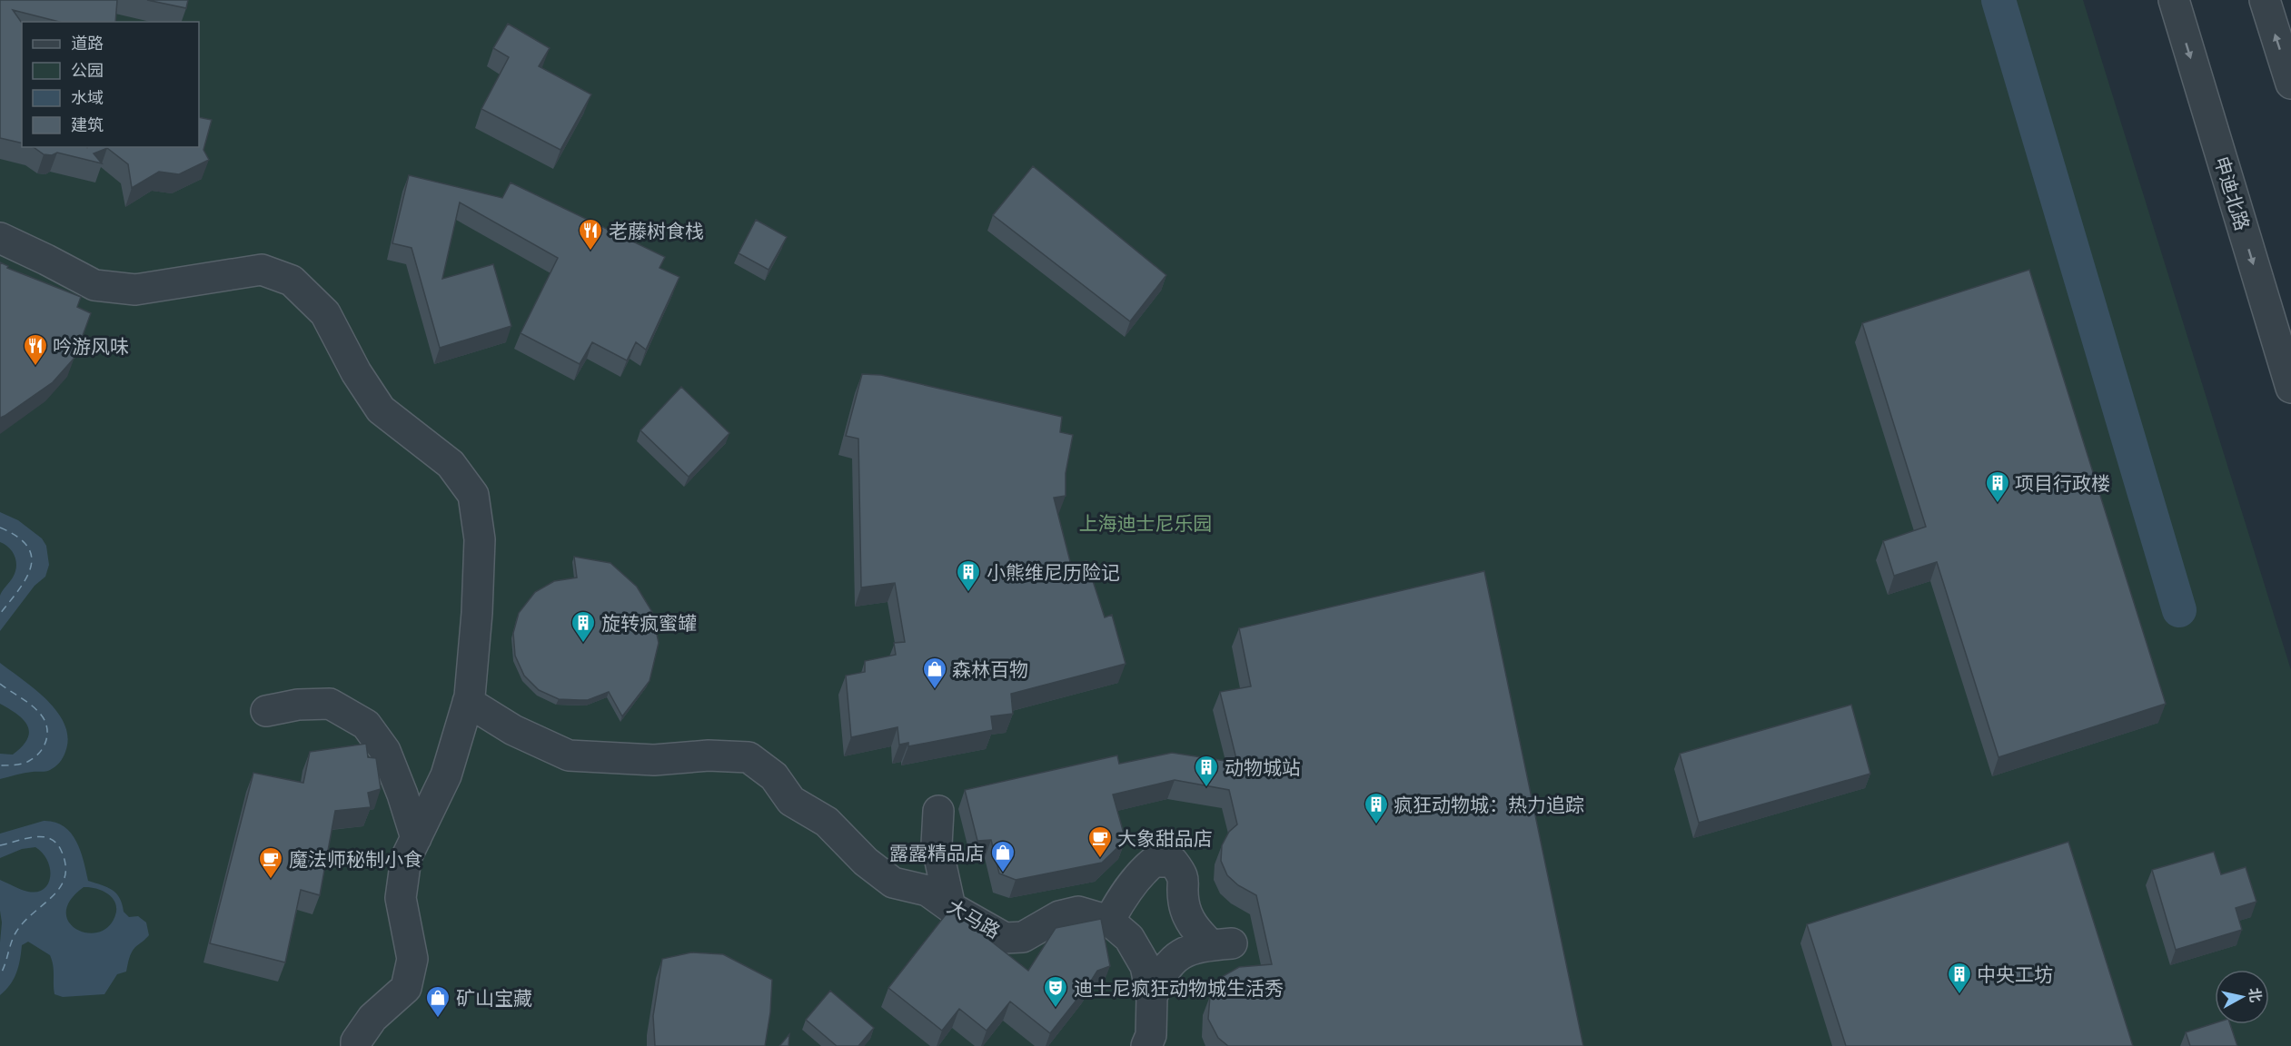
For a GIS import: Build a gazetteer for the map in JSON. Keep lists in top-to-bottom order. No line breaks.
{"streets":{"street":["申迪北路","大马路"]},"one_way":["申迪北路"],"parks":["上海迪士尼乐园"],"places":{"restaurant":["老藤树食栈","吟游风味"],"building":["项目行政楼","小熊维尼历险记","旋转疯蜜罐","动物城站","疯狂动物城：热力追踪","中央工坊"],"shop":["森林百物","露露精品店","矿山宝藏"],"cafe":["大象甜品店","魔法师秘制小食"],"theatre":["迪士尼疯狂动物城生活秀"]},"legend":["道路","公园","水域","建筑"],"north":"right"}
